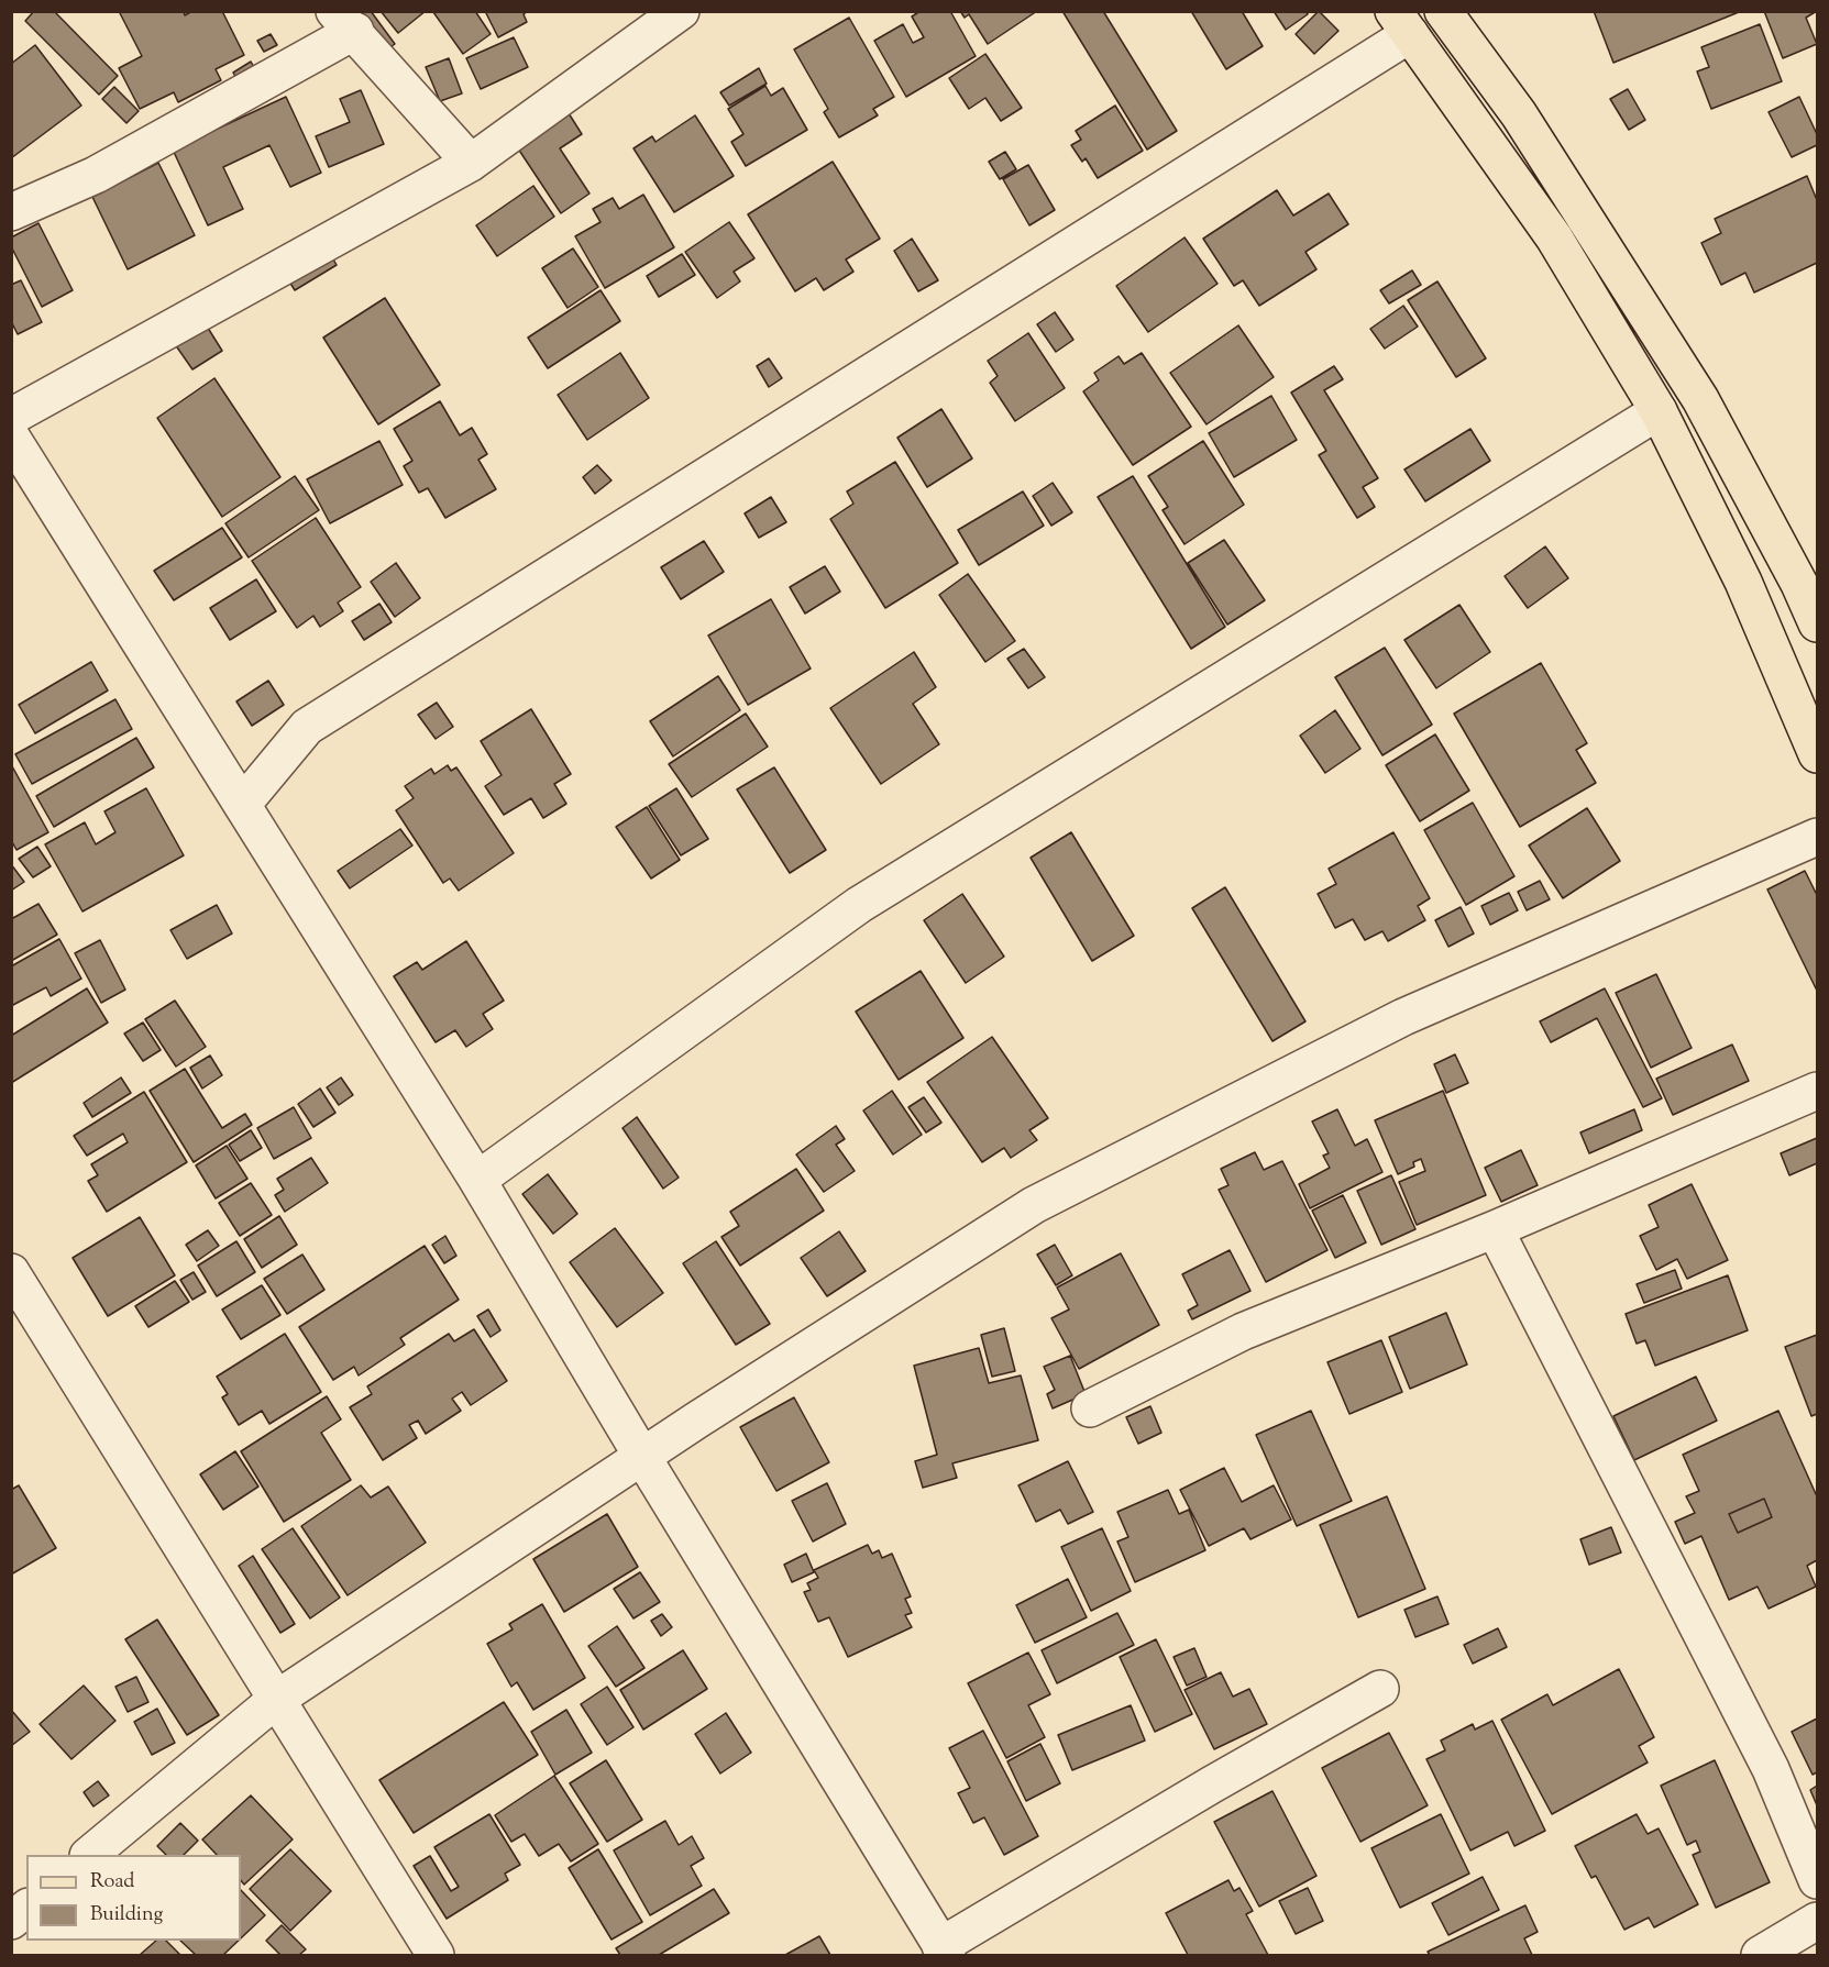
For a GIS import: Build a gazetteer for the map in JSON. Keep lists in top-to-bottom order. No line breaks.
{"legend":["Road","Building"]}
